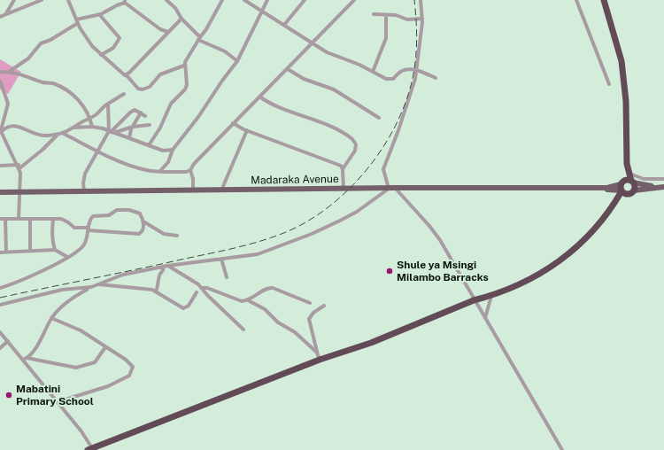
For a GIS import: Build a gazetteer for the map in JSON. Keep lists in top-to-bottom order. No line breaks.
{"streets":{"main road":["Madaraka Avenue"]},"places":["Shule ya Msingi Milambo Barracks","Mabatini Primary School"]}
